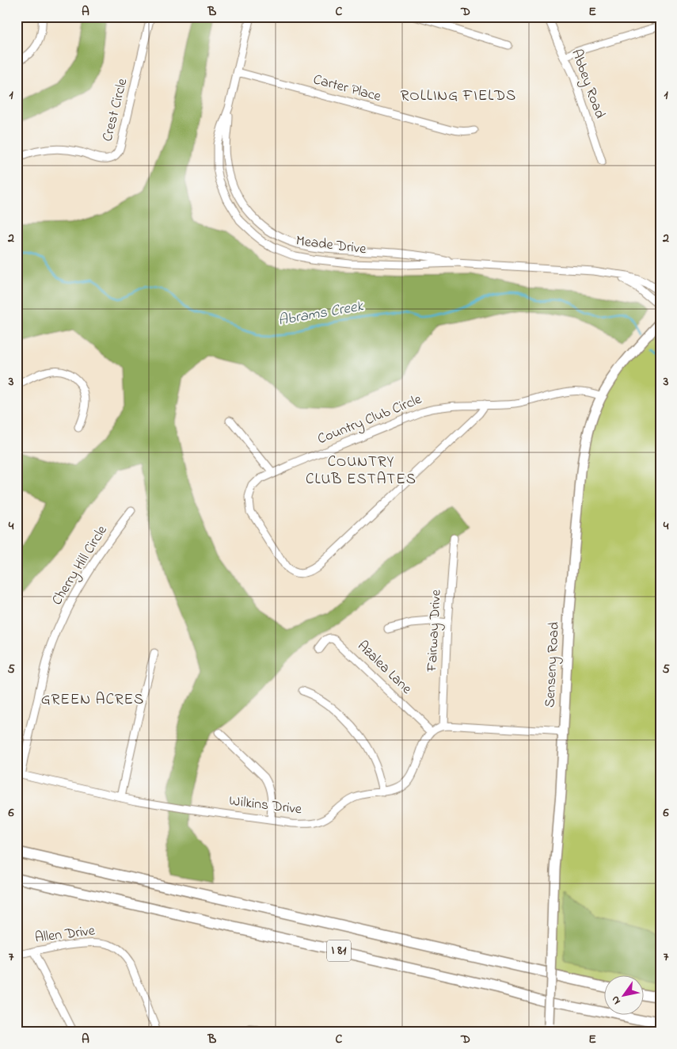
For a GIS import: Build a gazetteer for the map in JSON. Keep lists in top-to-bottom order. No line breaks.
{"streets":{"highway":["I 81"],"main road":["Senseny Road"],"street":["Abbey Road","Carter Place","Crest Circle","Meade Drive","Country Club Circle","Cherry Hill Circle","Fairway Drive","Azalea Lane","Wilkins Drive","Allen Drive"]},"crossings":[["Carter Place","Meade Drive"],["Country Club Circle","Senseny Road"],["Cherry Hill Circle","Wilkins Drive"],["Azalea Lane","Wilkins Drive"]],"districts":["ROLLING FIELDS","COUNTRY CLUB ESTATES","GREEN ACRES"],"water":["Abrams Creek"],"north":"bottom left","grid":{"columns":["A","B","C","D","E"],"rows":["1","2","3","4","5","6","7"]}}
